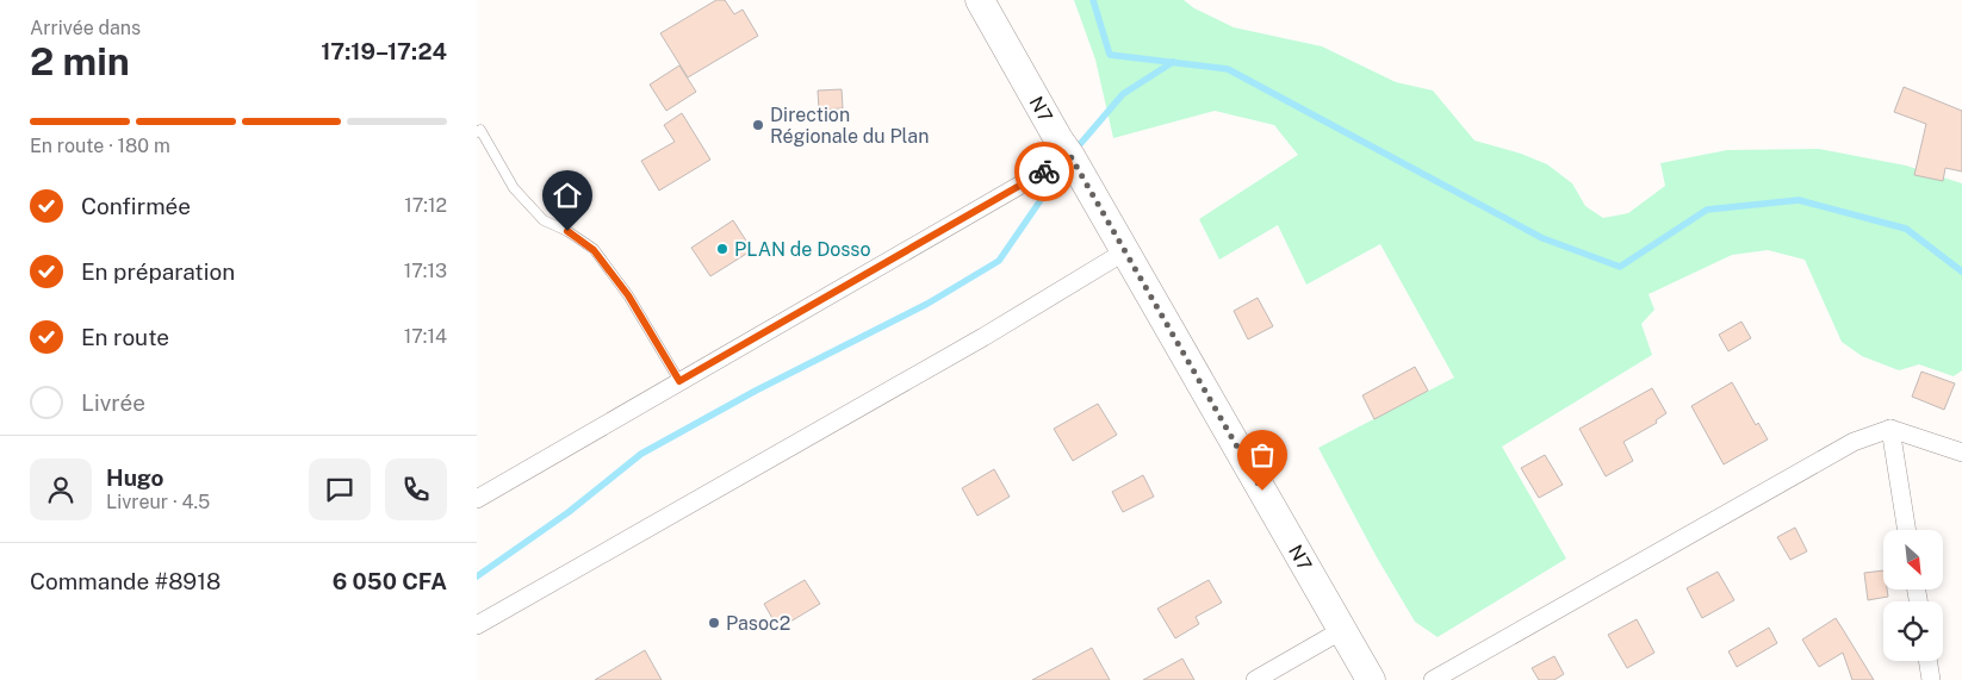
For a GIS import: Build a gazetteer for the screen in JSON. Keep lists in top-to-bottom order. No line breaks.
{"streets":{"main road":["N7"]},"places":["Direction Régionale du Plan","PLAN de Dosso","Pasoc2"],"north":"bottom right","page":{"heading":["2 min","Arrivée dans","17:19–17:24"],"panel":["Hugo","Livreur · 4.5","Commande #8918","6 050 CFA"],"bar":"En route · 180 m","list":[["Confirmée","17:12"],["En préparation","17:13"],["En route","17:14"],"Livrée"]}}
